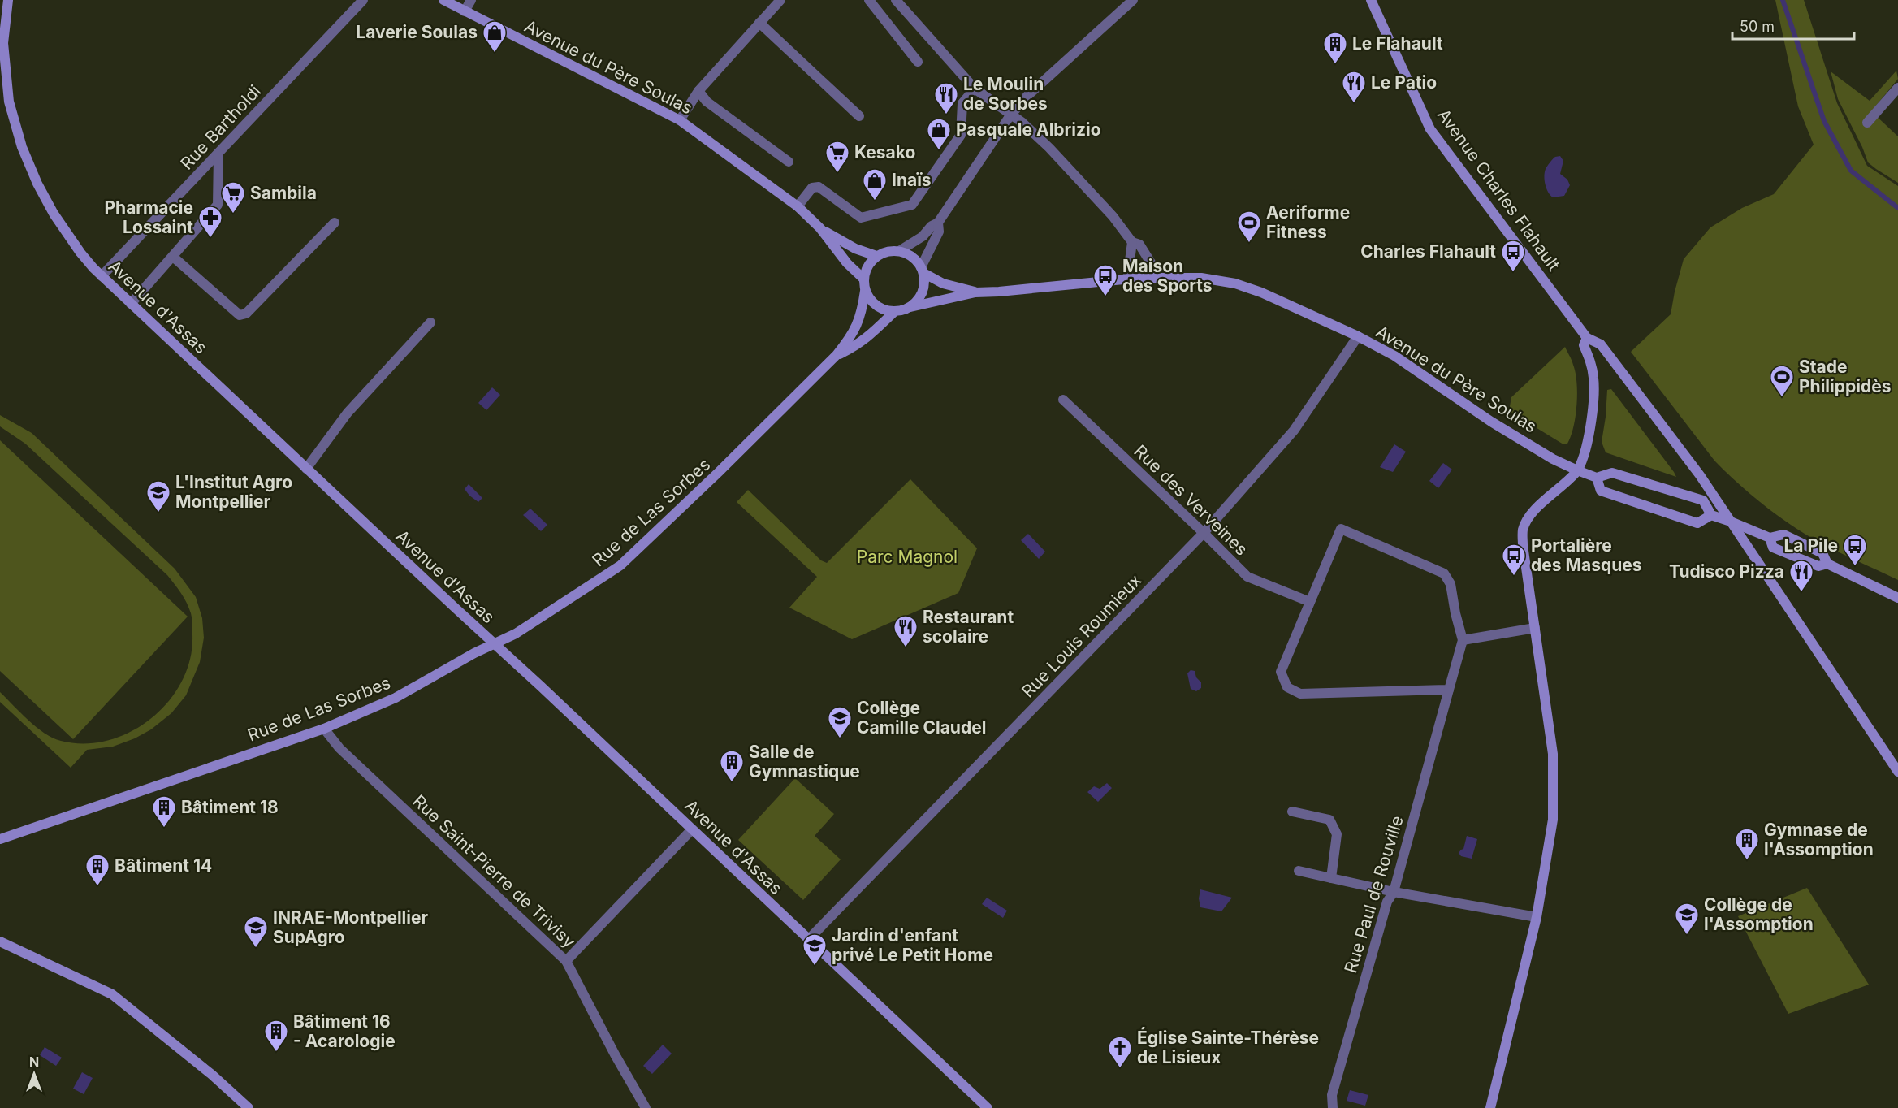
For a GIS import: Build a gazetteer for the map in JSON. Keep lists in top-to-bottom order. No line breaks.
{"streets":{"street":["Avenue du Père Soulas","Rue Bartholdi","Avenue Charles Flahault","Avenue d'Assas","Rue des Verveines","Rue de Las Sorbes","Rue Louis Roumieux","Rue Saint-Pierre de Trivisy","Rue Paul de Rouville"]},"crossings":[["Avenue du Père Soulas","Rue de Las Sorbes"],["Avenue du Père Soulas","Rue Louis Roumieux"],["Rue Bartholdi","Avenue d'Assas"],["Avenue d'Assas","Rue de Las Sorbes"],["Avenue d'Assas","Rue Louis Roumieux"],["Rue des Verveines","Rue Louis Roumieux"],["Rue de Las Sorbes","Rue Saint-Pierre de Trivisy"]],"parks":["Parc Magnol"],"places":{"shop":["Laverie Soulas","Pasquale Albrizio","Inaïs"],"building":["Le Flahault","Salle de Gymnastique","Bâtiment 18","Gymnase de l'Assomption","Bâtiment 14","Bâtiment 16 - Acarologie"],"restaurant":["Le Patio","Le Moulin de Sorbes","Tudisco Pizza","Restaurant scolaire"],"supermarket":["Kesako","Sambila"],"pharmacy":["Pharmacie Lossaint"],"sports":["Aeriforme Fitness","Stade Philippidès"],"bus stop":["Charles Flahault","Maison des Sports","La Pile","Portalière des Masques"],"school or university":["L'Institut Agro Montpellier","Collège Camille Claudel","Collège de l'Assomption","INRAE-Montpellier SupAgro","Jardin d'enfant privé Le Petit Home"],"church":["Église Sainte-Thérèse de Lisieux"]},"scale_bar":"50 m","north":"top"}
